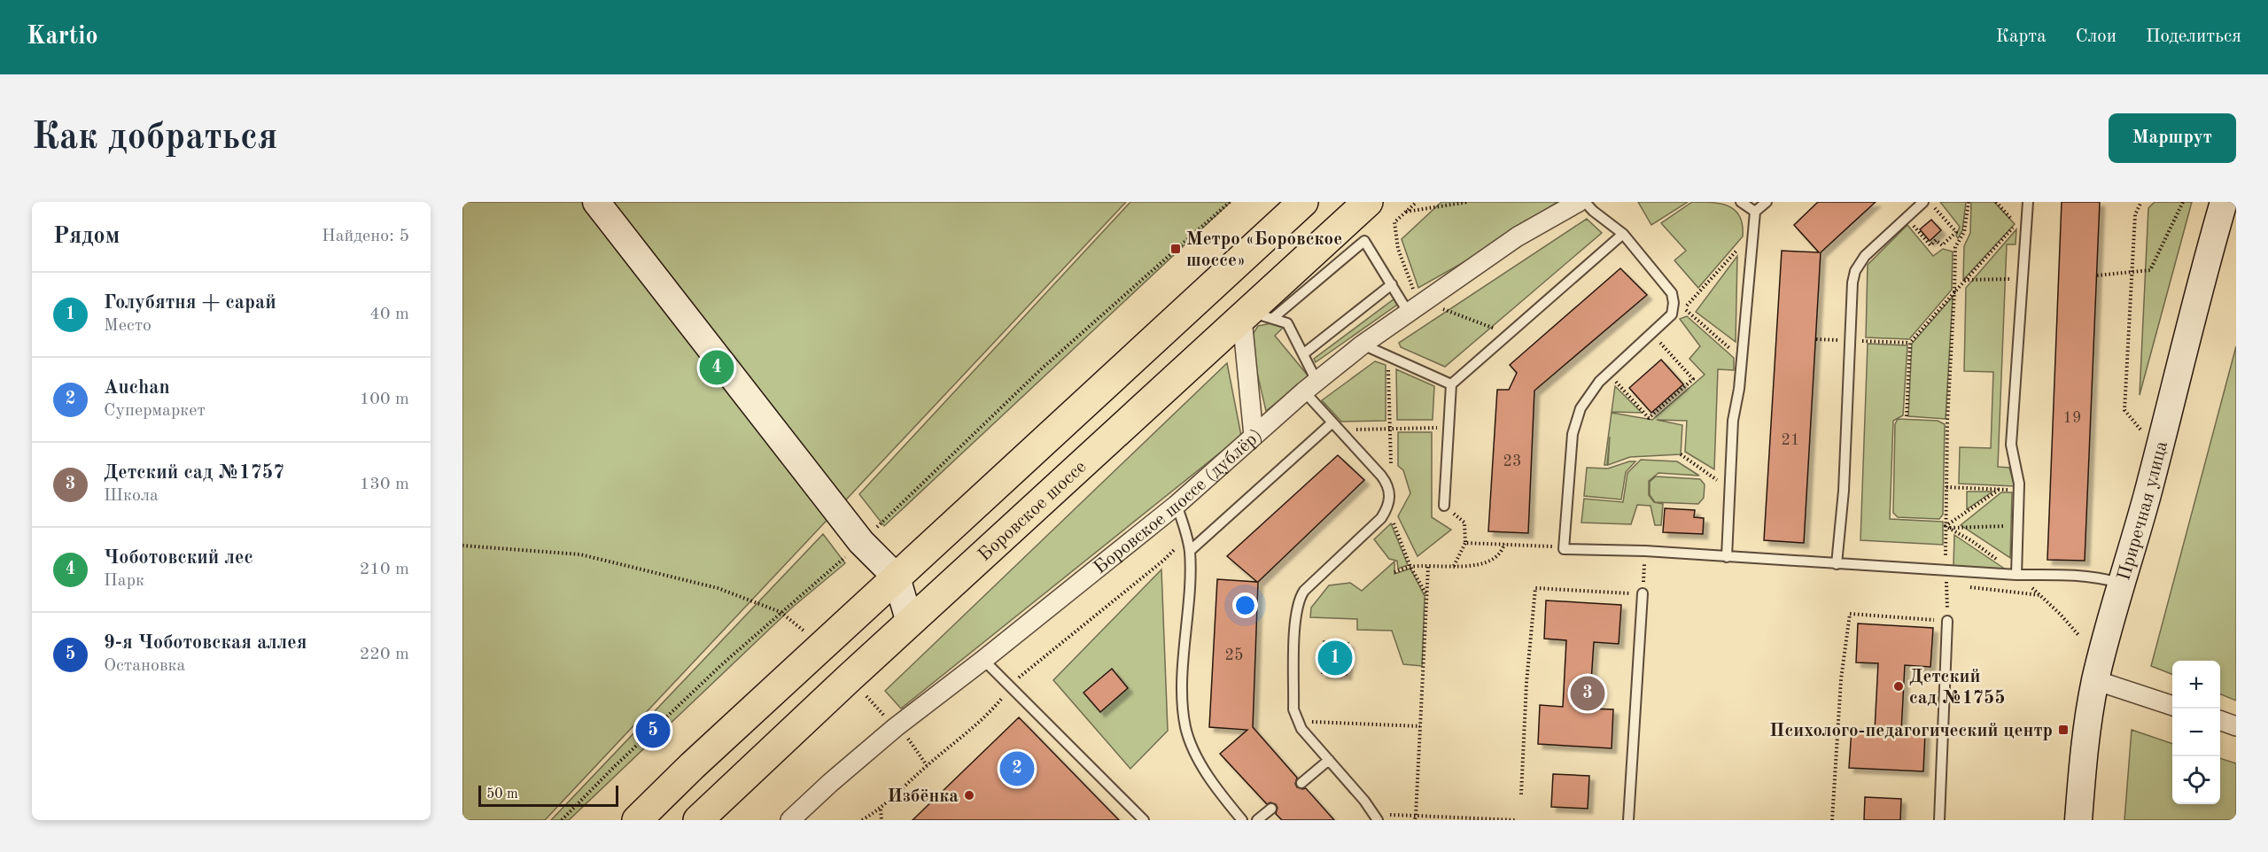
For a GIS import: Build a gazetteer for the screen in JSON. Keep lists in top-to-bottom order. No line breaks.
{"streets":{"main road":["Боровское шоссе"],"street":["Боровское шоссе (дублёр)","Приречная улица"]},"places":{"transit":["Метро «Боровское шоссе»","Психолого-педагогический центр"],"other":["Детский сад №1755","Избёнка"]},"house_numbers":["19","21","23","25"],"scale_bar":"50 m","page":{"header":"Kartio","nav":["Карта","Слои","Поделиться"],"buttons":"Маршрут","title":"Как добраться","heading":["Рядом","Найдено: 5"],"list":[{"mark":"1","name":"Голубятня + сарай","note":"Место","value":"40 m"},{"mark":"2","name":"Auchan","note":"Супермаркет","value":"100 m"},{"mark":"3","name":"Детский сад №1757","note":"Школа","value":"130 m"},{"mark":"4","name":"Чоботовский лес","note":"Парк","value":"210 m"},{"mark":"5","name":"9-я Чоботовская аллея","note":"Остановка","value":"220 m"}],"pins":["4","1","3","5","2"],"map_buttons":["+","−"],"scale":"50 m"}}
